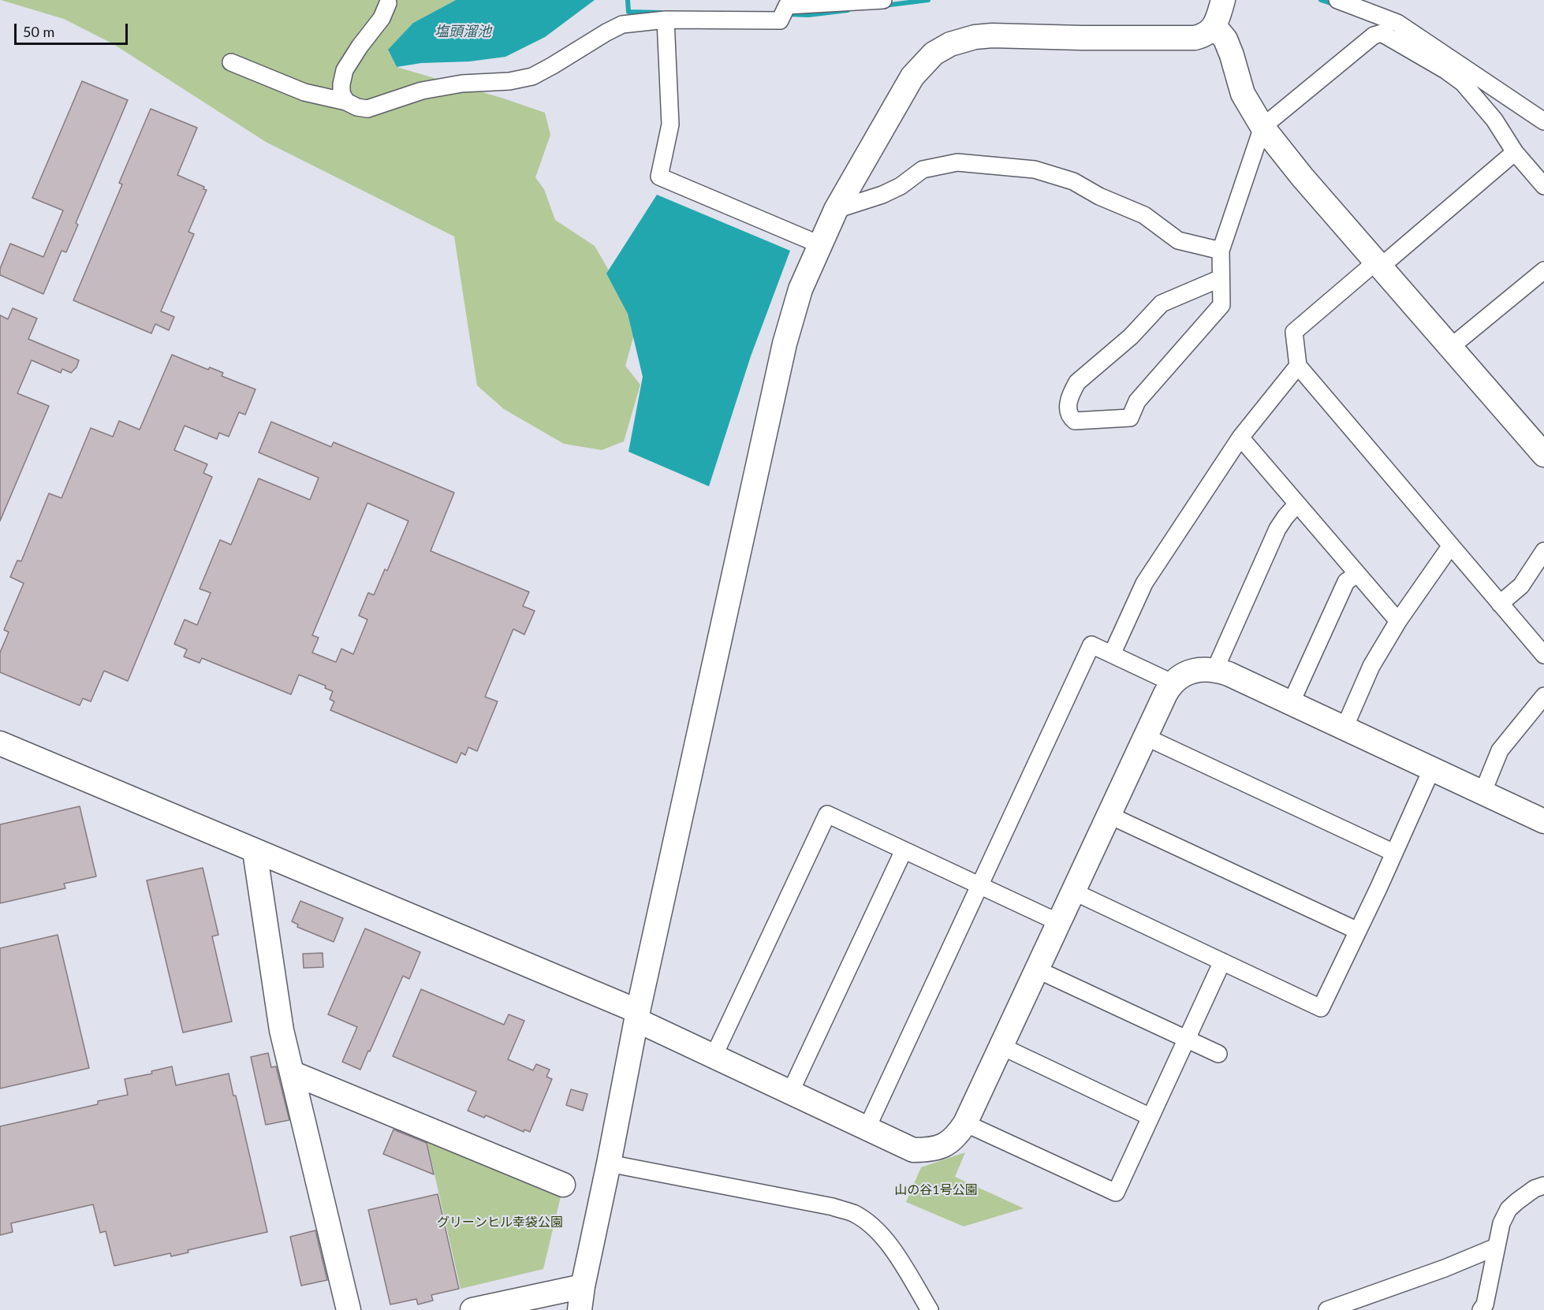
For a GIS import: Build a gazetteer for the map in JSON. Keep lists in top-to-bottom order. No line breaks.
{"water":["塩頭溜池"],"parks":["山の谷1号公園","グリーンヒル幸袋公園"],"scale_bar":"50 m"}
